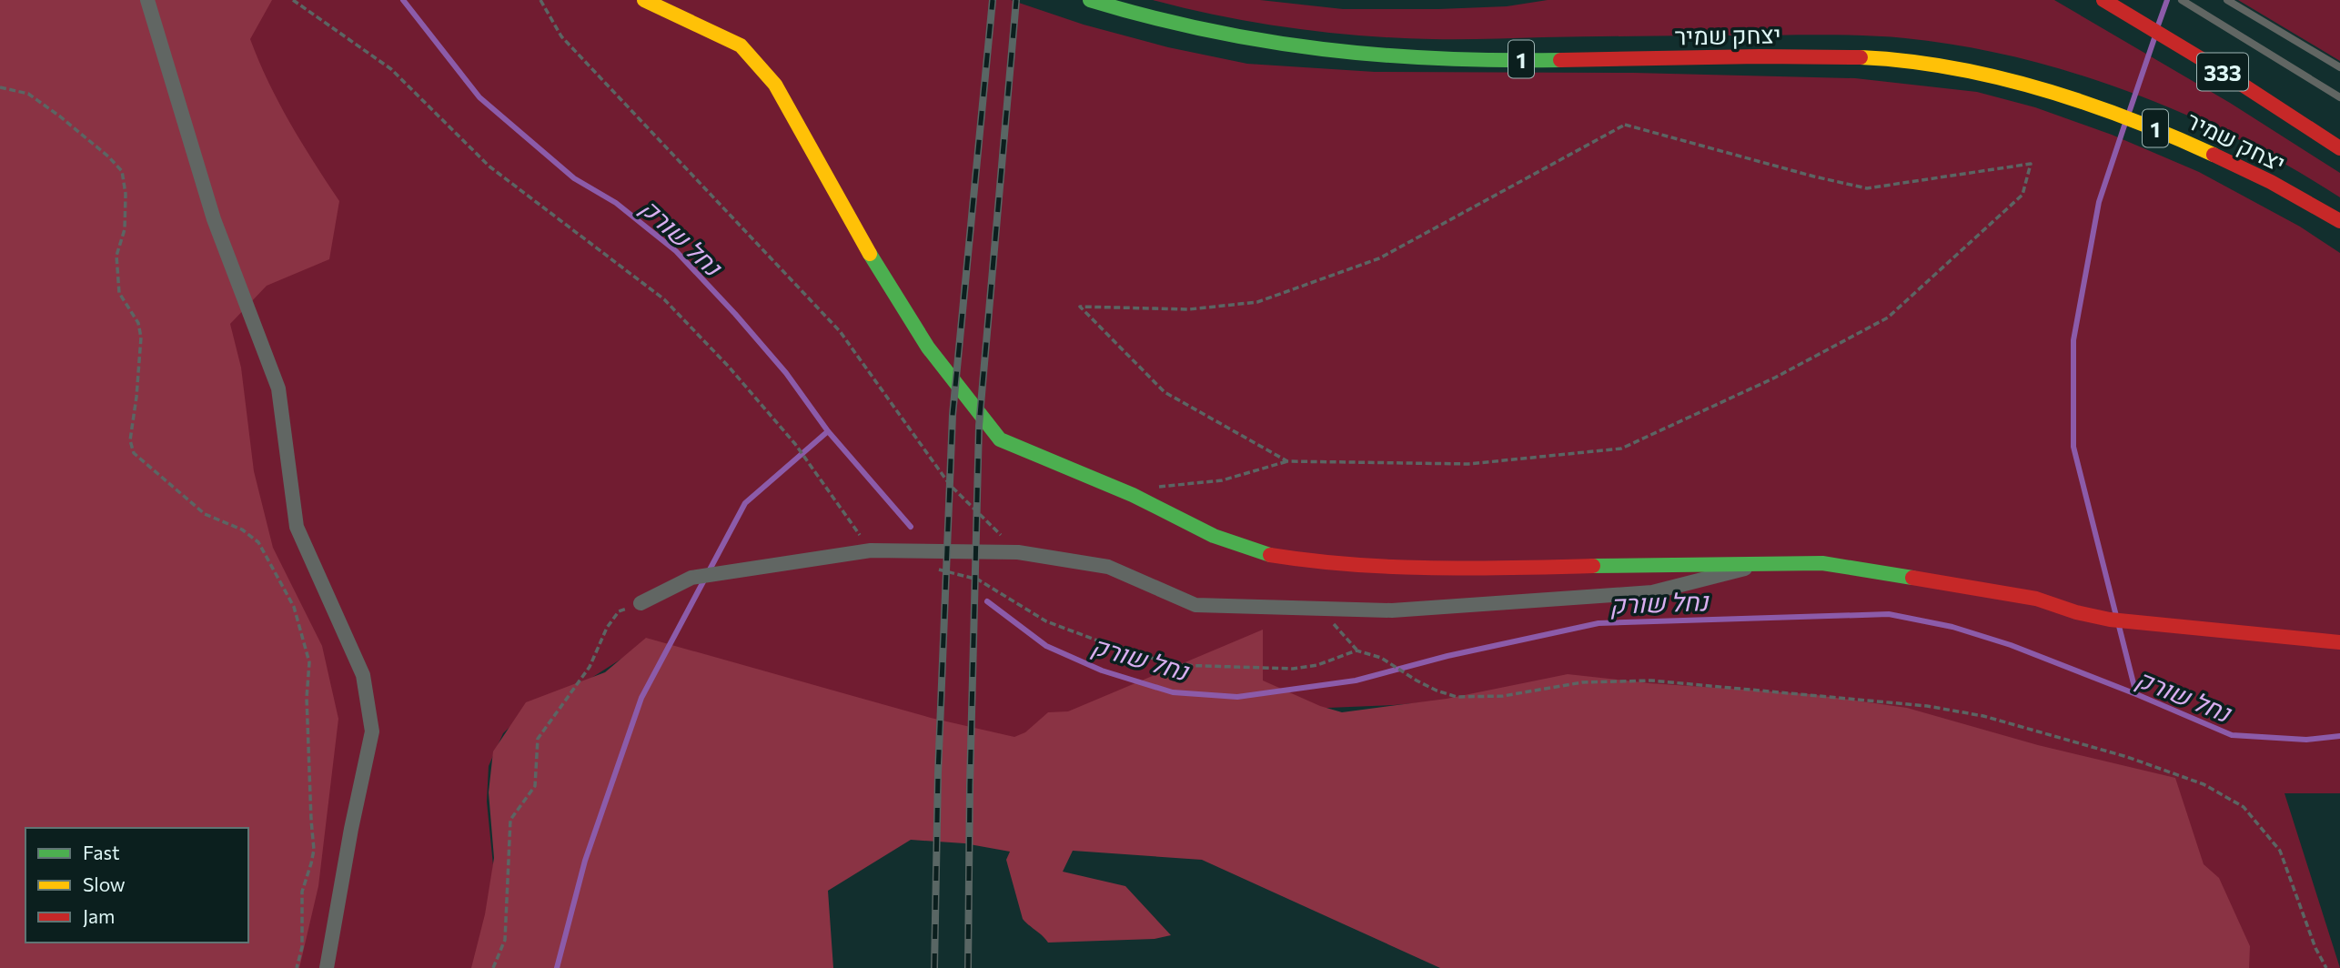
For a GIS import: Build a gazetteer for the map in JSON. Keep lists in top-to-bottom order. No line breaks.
{"streets":{"main road":["יצחק שמיר","1","333"]},"water":["נחל שורק"],"legend":["Fast","Slow","Jam"]}
